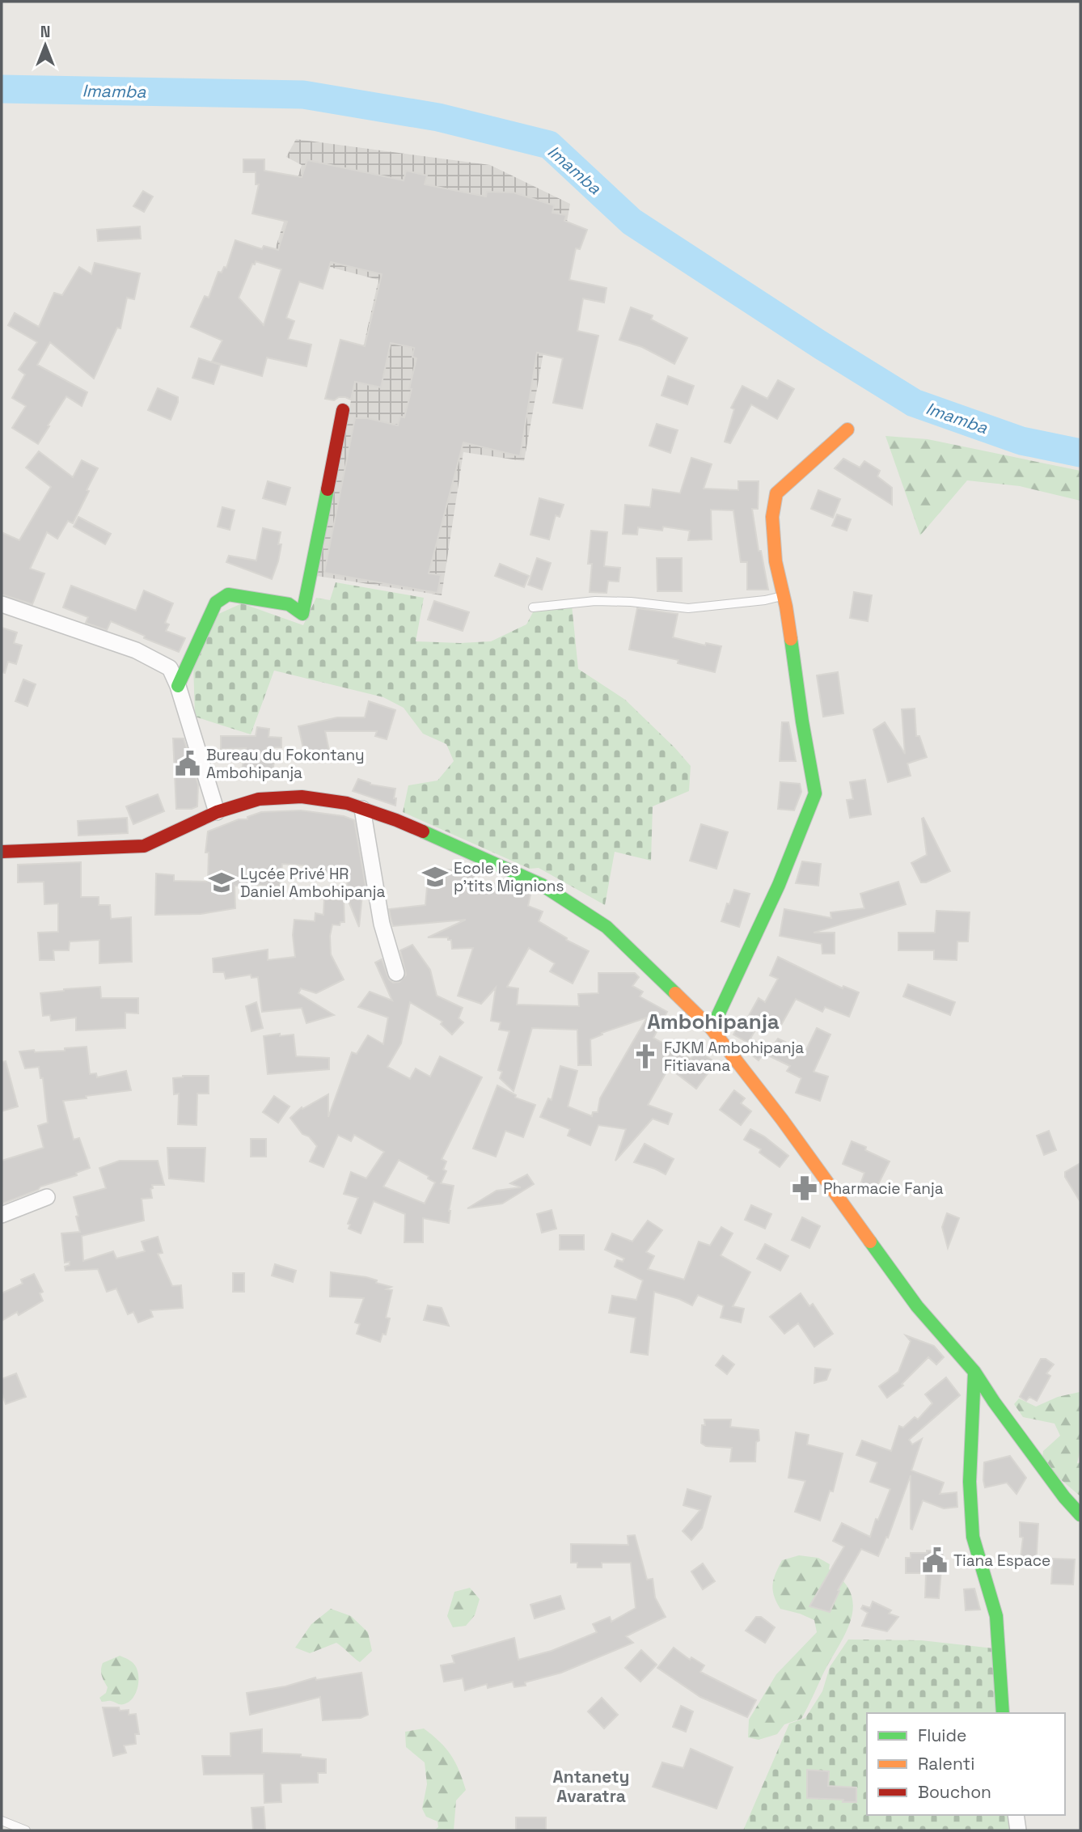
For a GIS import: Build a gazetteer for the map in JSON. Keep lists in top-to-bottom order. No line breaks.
{"districts":["Ambohipanja","Antanety Avaratra"],"water":["Imamba"],"places":{"public building":["Bureau du Fokontany Ambohipanja","Tiana Espace"],"school or university":["Ecole les p’tits Mignions","Lycée Privé HR Daniel Ambohipanja"],"church":["FJKM Ambohipanja Fitiavana"],"pharmacy":["Pharmacie Fanja"]},"legend":["Fluide","Ralenti","Bouchon"],"north":"top"}
